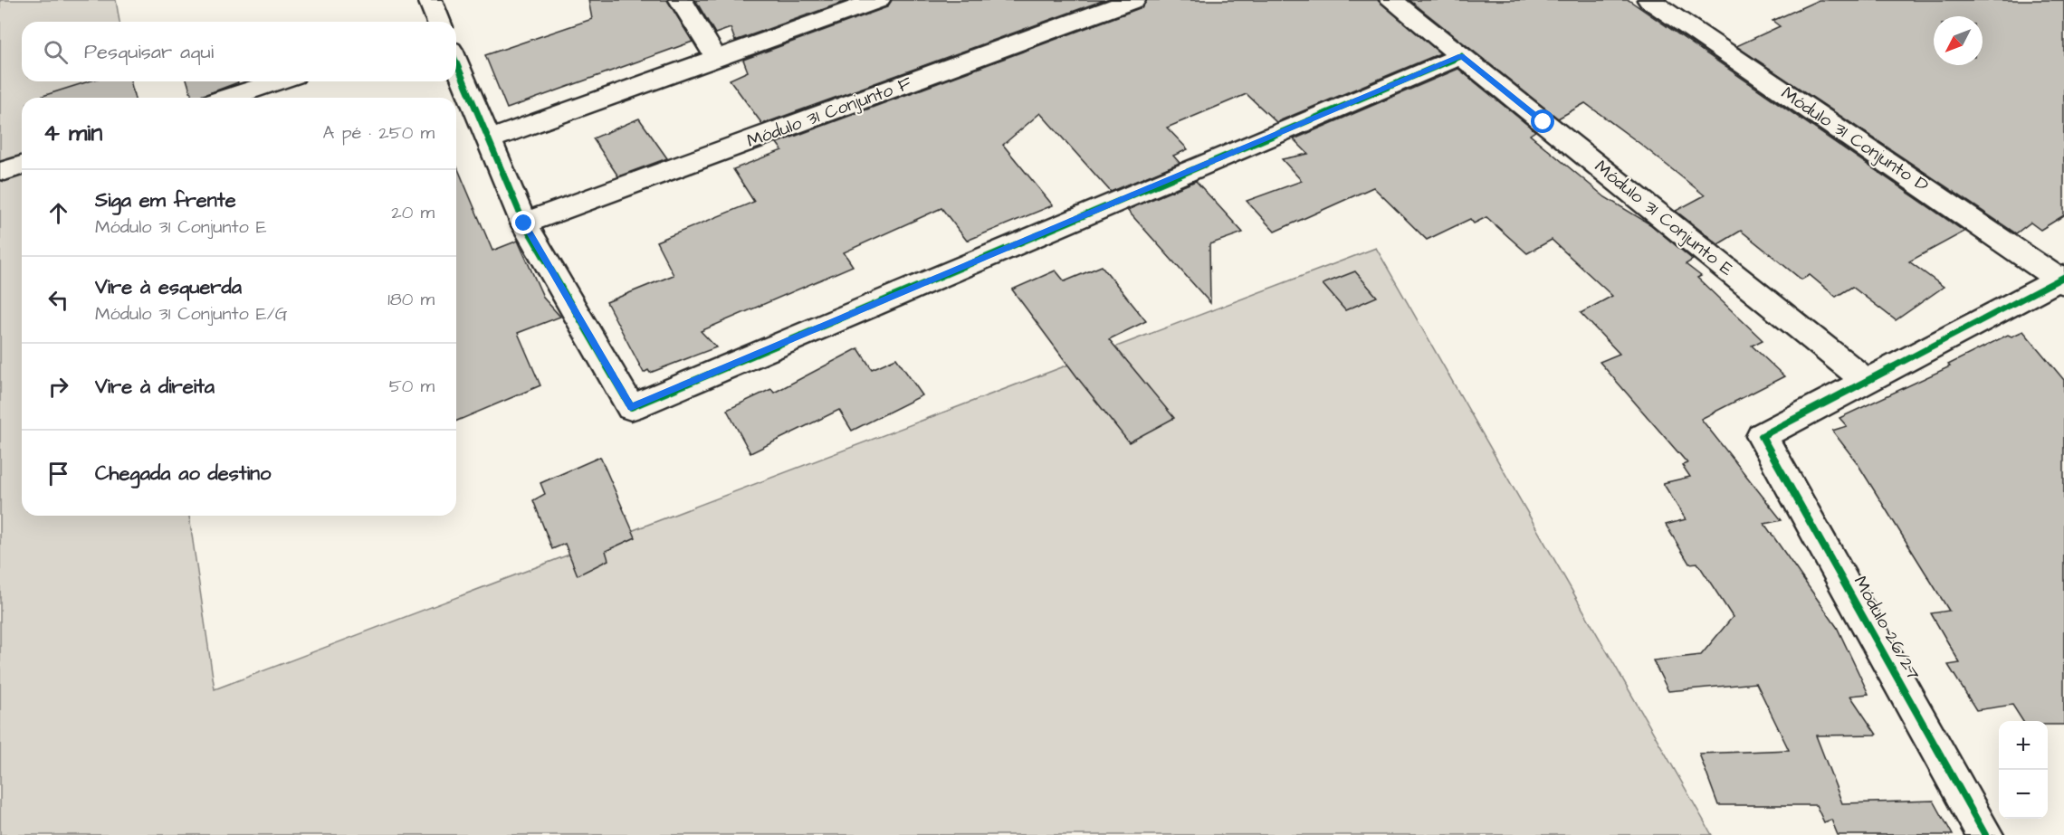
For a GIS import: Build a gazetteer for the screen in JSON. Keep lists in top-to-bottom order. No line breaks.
{"streets":{"street":["Módulo 31 Conjunto F","Módulo 31 Conjunto D","Módulo 31 Conjunto E","Módulo 26/27"]},"crossings":[["Módulo 31 Conjunto E","Módulo 26/27"]],"north":"bottom left","page":{"search":"Pesquisar aqui","heading":["4 min","A pé · 250 m"],"list":[["Siga em frente","Módulo 31 Conjunto E","20 m"],["Vire à esquerda","Módulo 31 Conjunto E/G","180 m"],["Vire à direita","50 m"],"Chegada ao destino"],"map_buttons":["+","−"]}}
